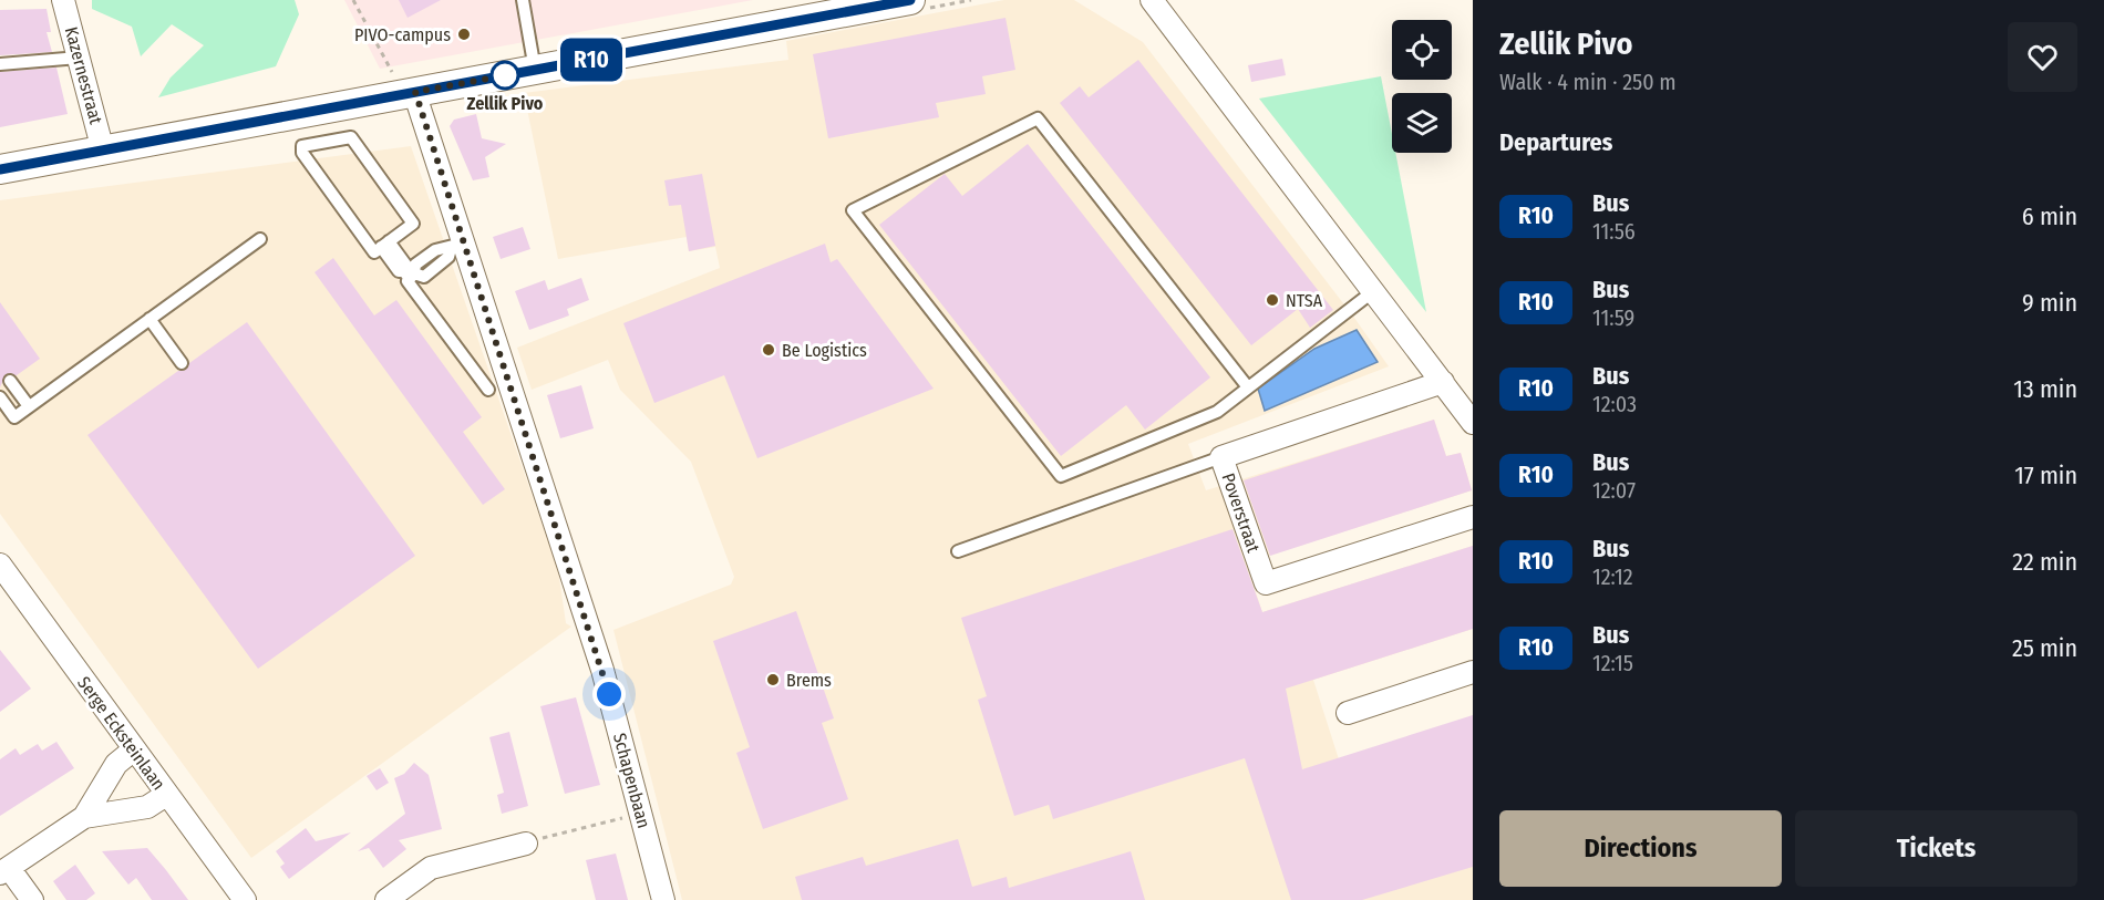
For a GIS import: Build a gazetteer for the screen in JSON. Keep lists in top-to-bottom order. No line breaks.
{"streets":{"street":["Kazernestraat","Poverstraat","Serge Ecksteinlaan","Schapenbaan"]},"places":["PIVO-campus","Zellik Pivo","NTSA","Be Logistics","Brems"],"lines":["bus line R10"],"page":{"on_map":"R10","heading":[["Zellik Pivo","Walk · 4 min · 250 m"],"Departures"],"list":[{"mark":"R10","name":"Bus","note":"11:56","value":"6 min"},{"mark":"R10","name":"Bus","note":"11:59","value":"9 min"},{"mark":"R10","name":"Bus","note":"12:03","value":"13 min"},{"mark":"R10","name":"Bus","note":"12:07","value":"17 min"},{"mark":"R10","name":"Bus","note":"12:12","value":"22 min"},{"mark":"R10","name":"Bus","note":"12:15","value":"25 min"}],"buttons":["Directions","Tickets"]}}
